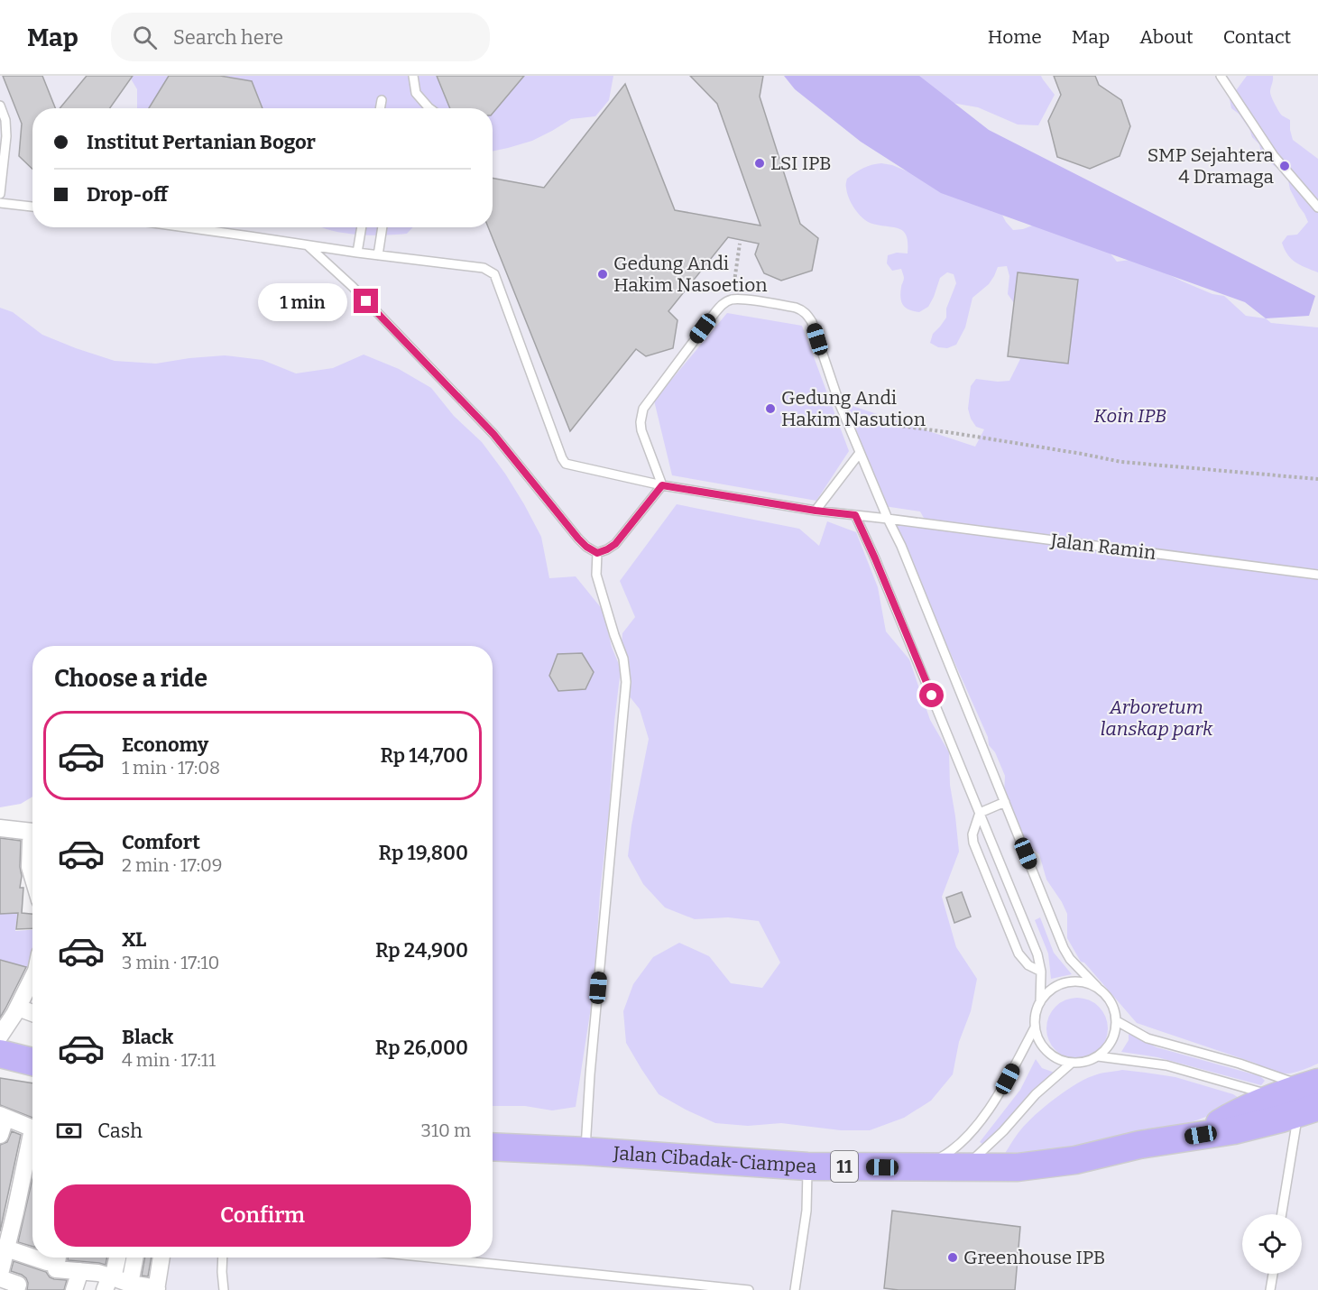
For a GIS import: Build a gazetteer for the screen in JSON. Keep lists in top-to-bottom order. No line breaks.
{"streets":{"highway":["Jalan Cibadak-Ciampea","11"],"lane":["Jalan Ramin"]},"parks":["Koin IPB","Arboretum lanskap park"],"places":["LSI IPB","SMP Sejahtera 4 Dramaga","Gedung Andi Hakim Nasoetion","Gedung Andi Hakim Nasution","Greenhouse IPB"],"page":{"header":"Map","search":"Search here","nav":["Home","Map","About","Contact"],"banner":["Institut Pertanian Bogor","Drop-off"],"bubble":"1 min","heading":"Choose a ride","list":[{"name":"Economy","note":"1 min · 17:08","value":"Rp 14,700"},{"name":"Comfort","note":"2 min · 17:09","value":"Rp 19,800"},{"name":"XL","note":"3 min · 17:10","value":"Rp 24,900"},{"name":"Black","note":"4 min · 17:11","value":"Rp 26,000"}],"pay":["Cash","310 m"],"buttons":"Confirm"}}
